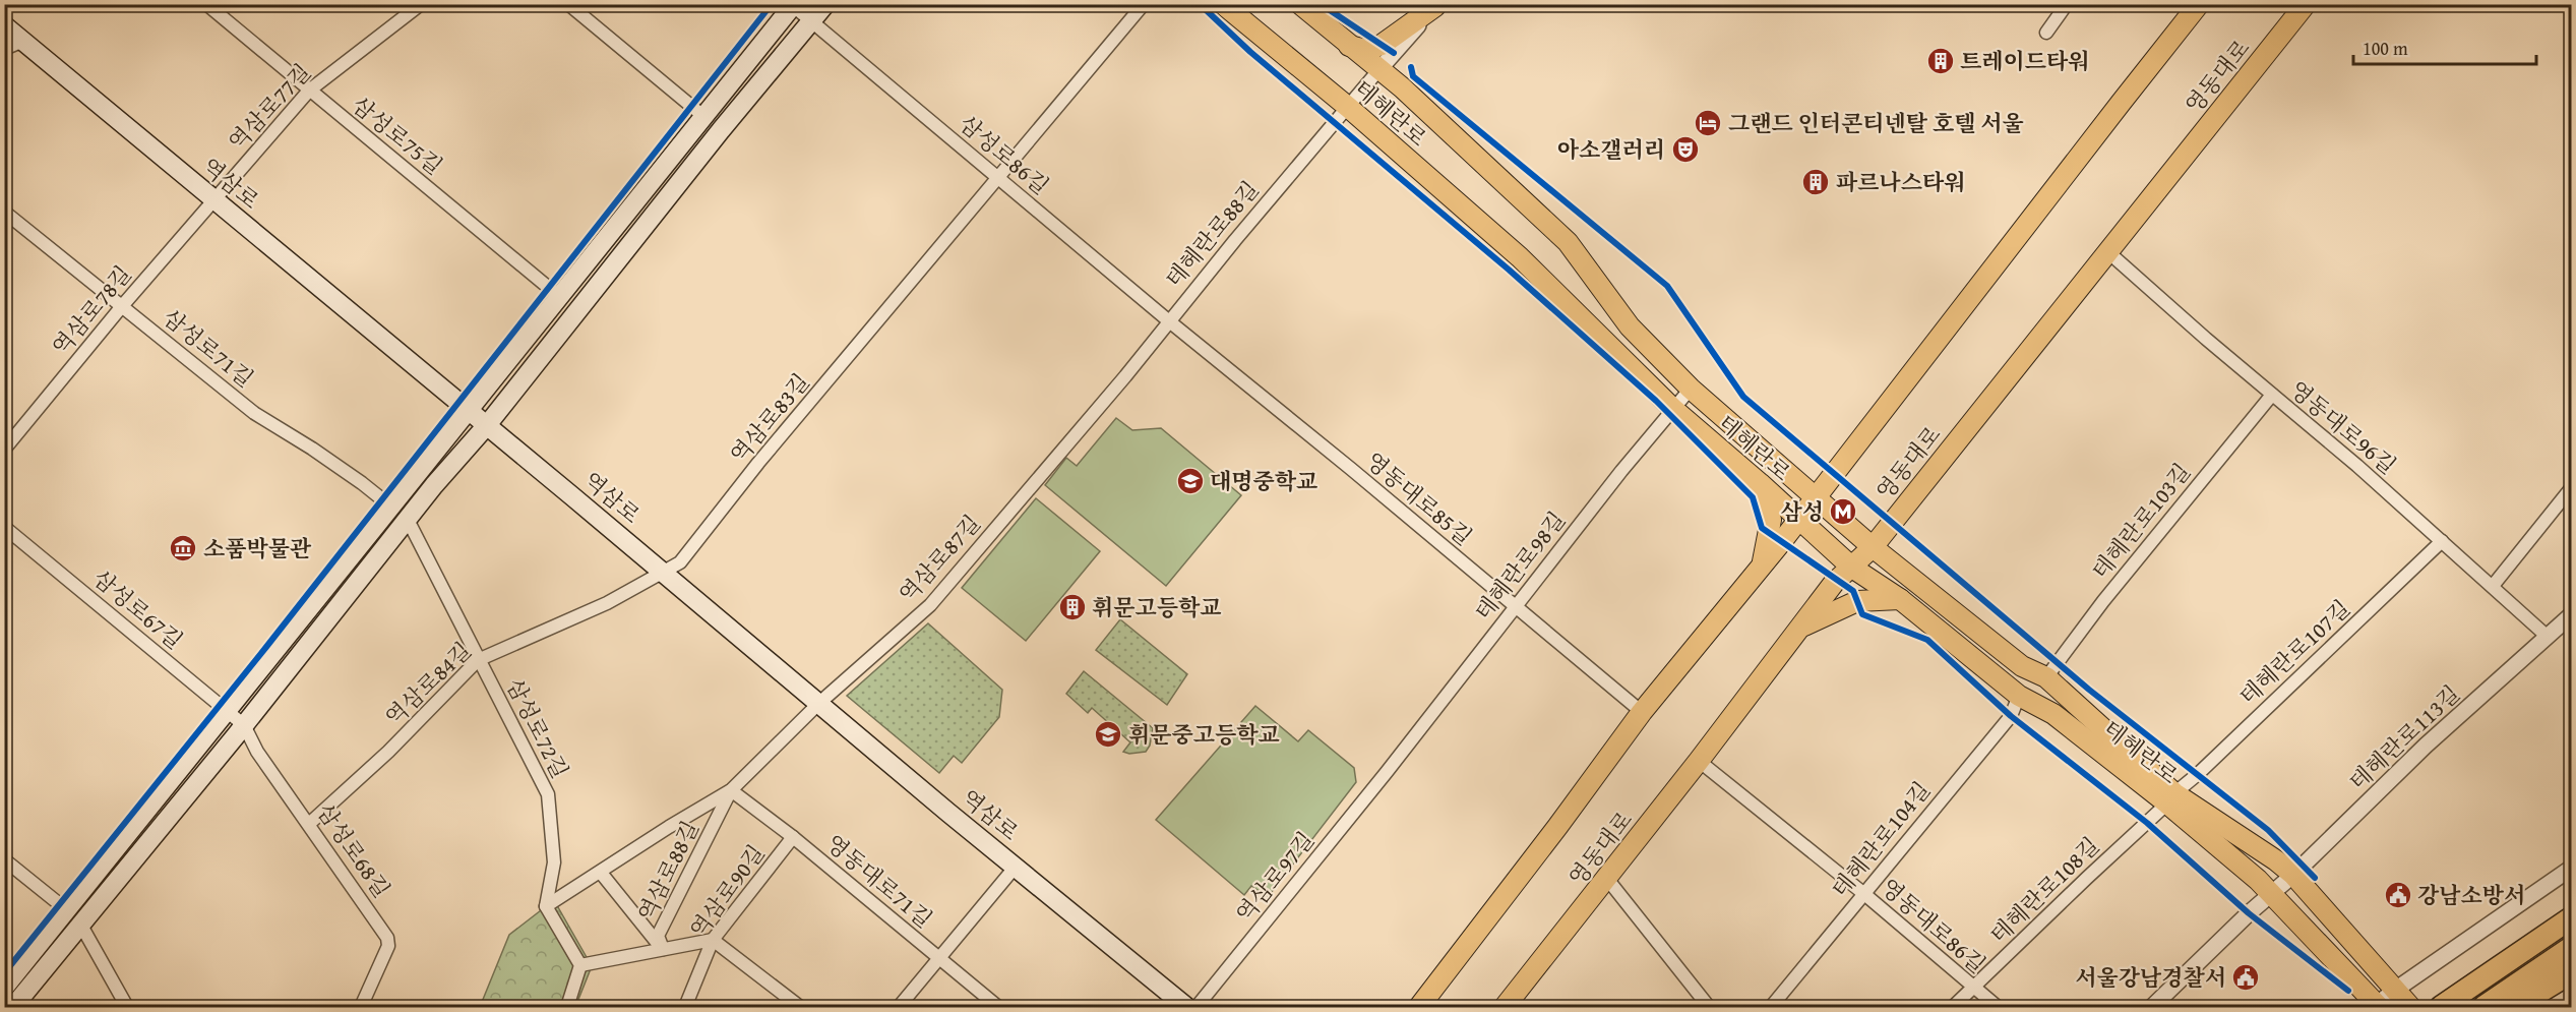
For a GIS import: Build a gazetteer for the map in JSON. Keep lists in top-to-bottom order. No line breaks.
{"streets":{"main road":["영동대로","테헤란로","역삼로"],"street":["역삼로77길","삼성로75길","삼성로86길","테헤란로88길","역삼로78길","삼성로71길","역삼로83길","영동대로96길","영동대로85길","테헤란로103길","역삼로87길","테헤란로98길","삼성로67길","테헤란로107길","역삼로84길","삼성로72길","테헤란로113길","테헤란로104길","삼성로68길","역삼로88길","역삼로97길","영동대로71길","테헤란로108길","역삼로90길","영동대로86길"]},"crossings":[["영동대로","테헤란로"],["영동대로","영동대로96길"],["영동대로","영동대로85길"],["영동대로","영동대로86길"],["역삼로77길","삼성로75길"],["역삼로77길","역삼로"],["역삼로77길","역삼로78길"],["테헤란로","테헤란로88길"],["테헤란로","테헤란로103길"],["테헤란로","테헤란로98길"],["테헤란로","테헤란로107길"],["테헤란로","테헤란로113길"],["테헤란로","테헤란로104길"],["테헤란로","테헤란로108길"],["삼성로86길","테헤란로88길"],["삼성로86길","역삼로83길"],["삼성로86길","영동대로85길"],["역삼로","역삼로78길"],["역삼로","역삼로83길"],["역삼로","역삼로87길"],["역삼로","역삼로84길"],["역삼로","역삼로88길"],["테헤란로88길","영동대로85길"],["테헤란로88길","역삼로87길"],["역삼로78길","삼성로71길"],["역삼로83길","역삼로84길"],["영동대로96길","테헤란로103길"],["영동대로96길","테헤란로107길"],["영동대로96길","테헤란로113길"],["영동대로85길","테헤란로98길"],["역삼로87길","역삼로88길"],["테헤란로98길","역삼로97길"],["삼성로67길","삼성로68길"],["테헤란로107길","테헤란로108길"],["역삼로84길","삼성로72길"],["역삼로84길","삼성로68길"],["삼성로72길","역삼로88길"],["테헤란로104길","영동대로86길"],["역삼로88길","영동대로71길"],["영동대로71길","역삼로90길"],["테헤란로108길","영동대로86길"]],"places":{"building":["트레이드타워","파르나스타워","휘문고등학교"],"hotel":["그랜드 인터콘티넨탈 호텔 서울"],"theatre":["아소갤러리"],"school or university":["대명중학교","휘문중고등학교"],"metro station":["삼성"],"museum":["소품박물관"],"public building":["강남소방서","서울강남경찰서"]},"scale_bar":"100 m"}
